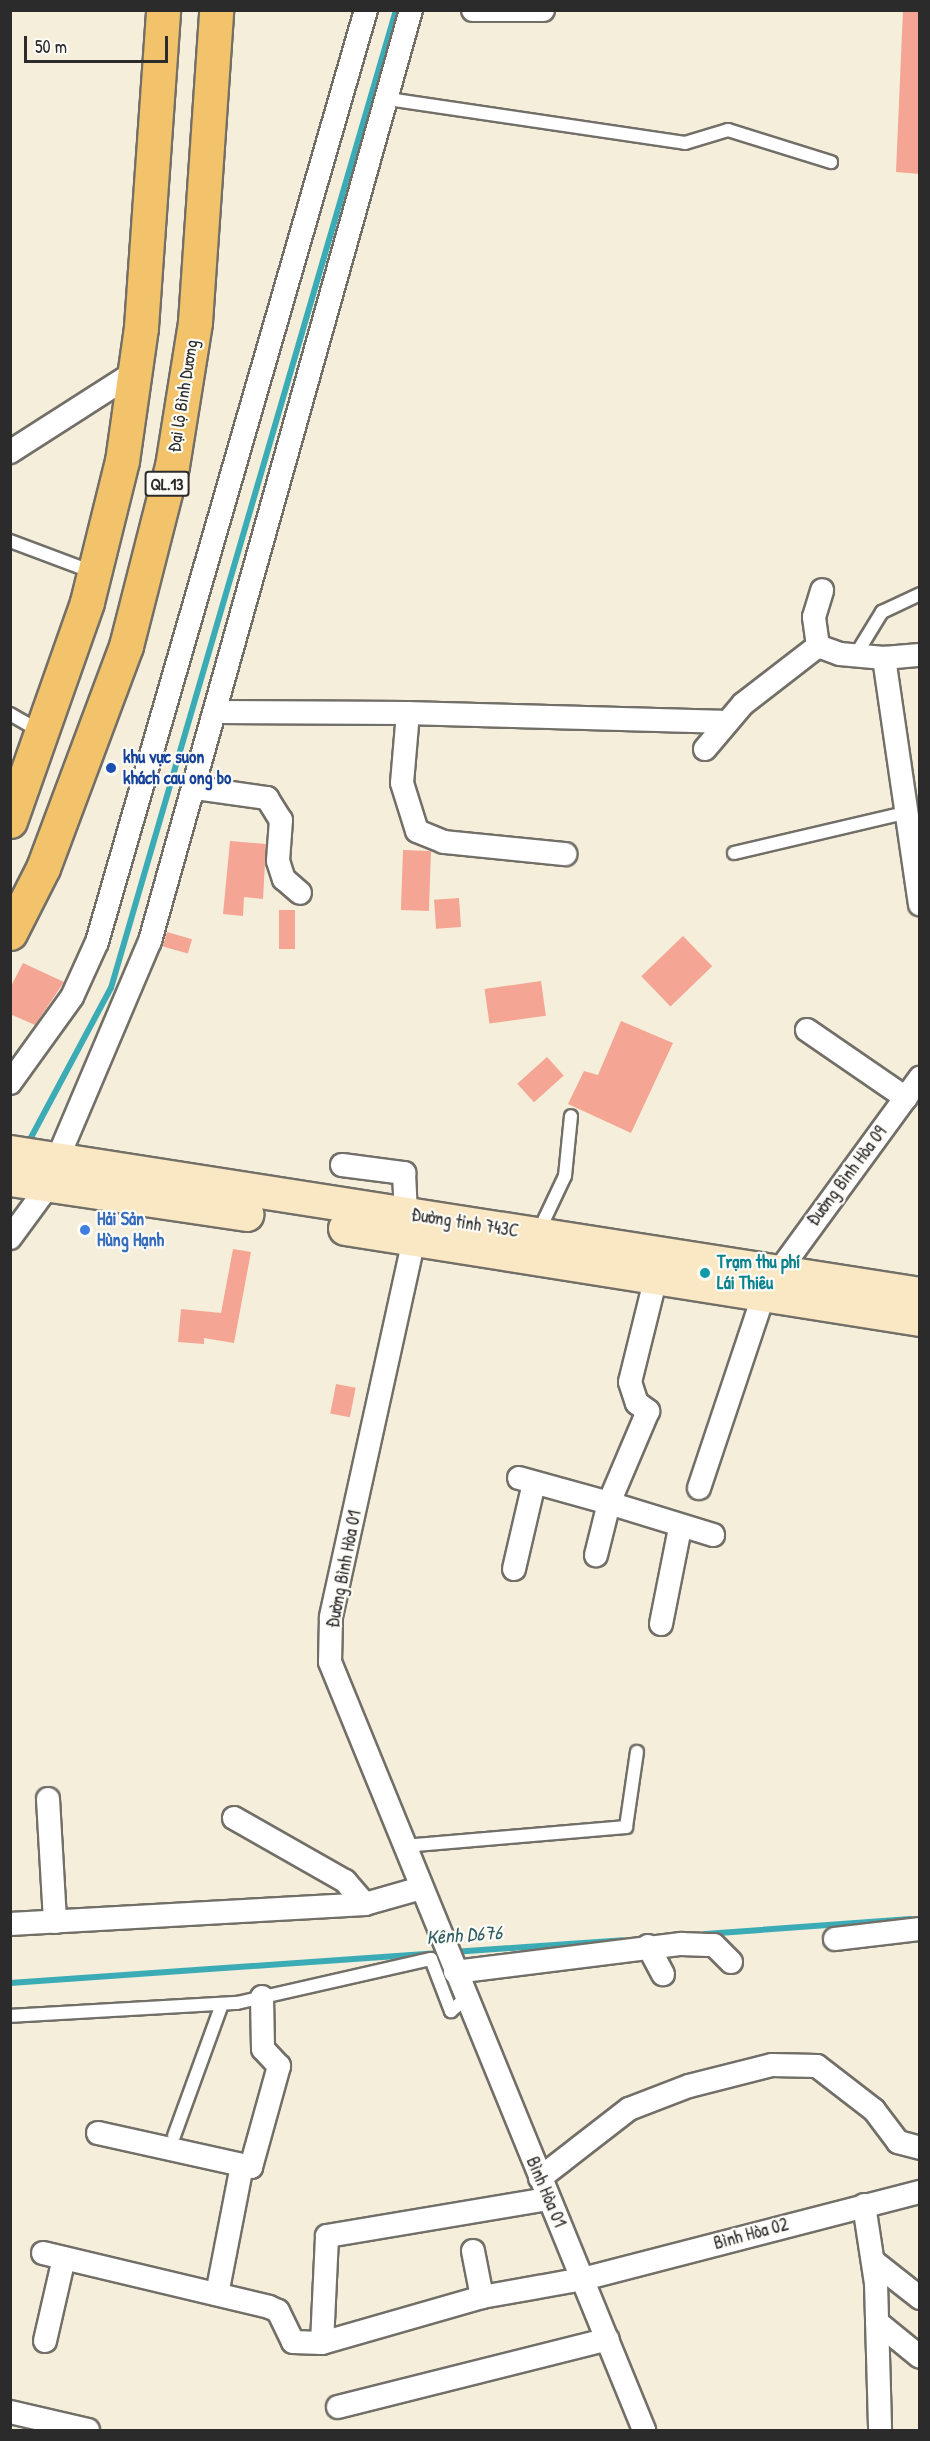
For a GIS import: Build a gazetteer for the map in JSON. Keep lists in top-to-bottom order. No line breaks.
{"streets":{"highway":["Đại lộ Bình Dương","QL.13"],"main road":["Đường tỉnh 743C"],"street":["Đường Bình Hòa 09","Đường Bình Hòa 01","Bình Hòa 01","Bình Hòa 02"]},"crossings":[["Đường Bình Hòa 09","Đường tỉnh 743C"],["Đường tỉnh 743C","Đường Bình Hòa 01"],["Đường Bình Hòa 01","Bình Hòa 01"],["Bình Hòa 01","Bình Hòa 02"]],"water":["Kênh D676"],"places":["khu vực suon khách cau ong bo","Hải Sản Hùng Hạnh","Trạm thu phí Lái Thiêu"],"scale_bar":"50 m"}
